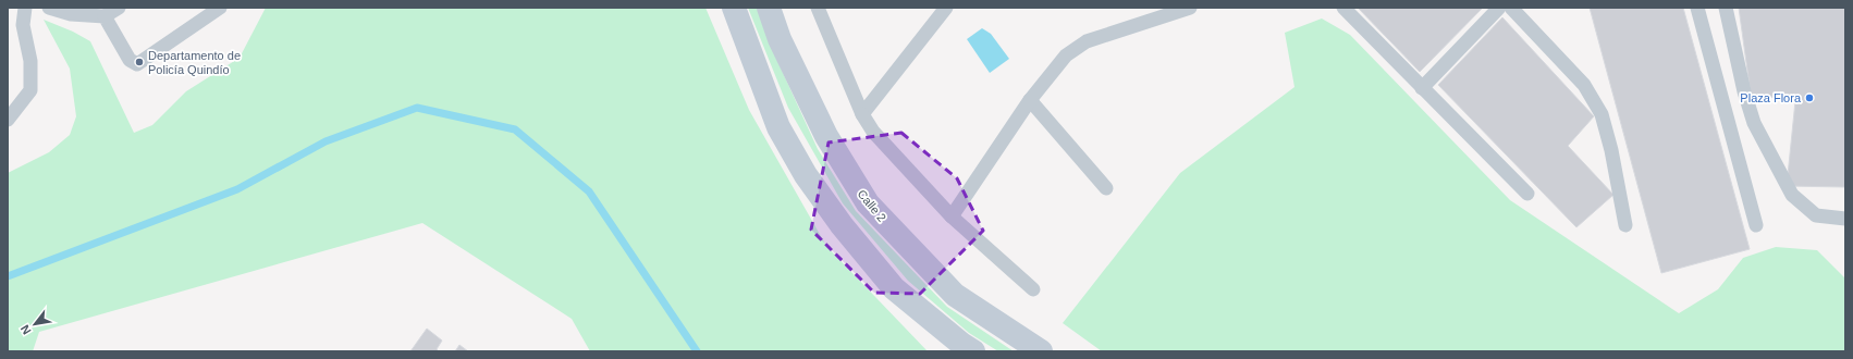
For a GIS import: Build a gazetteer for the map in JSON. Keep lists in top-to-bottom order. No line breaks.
{"streets":{"main road":["Calle 2"]},"places":["Departamento de Policía Quindío","Plaza Flora"],"north":"bottom left"}
